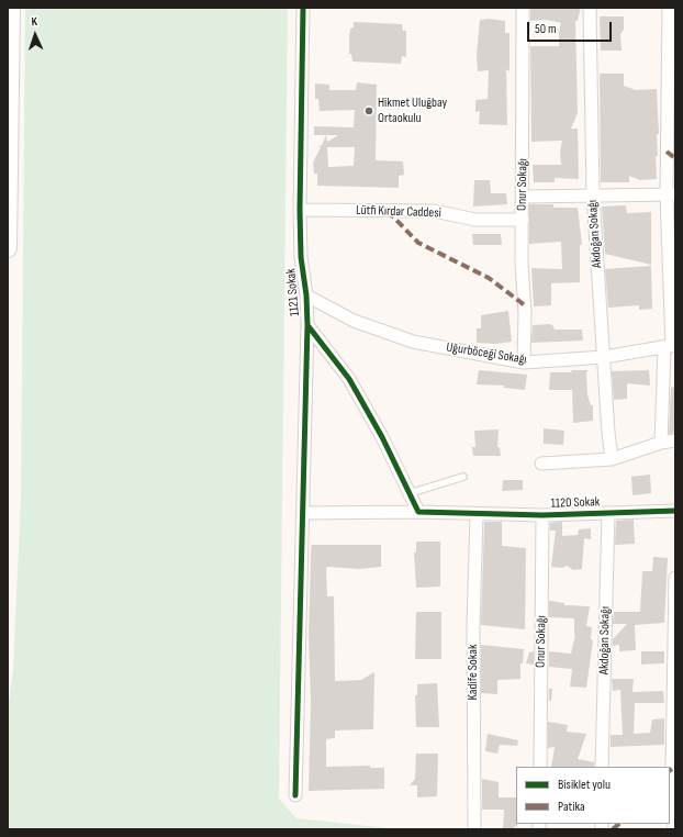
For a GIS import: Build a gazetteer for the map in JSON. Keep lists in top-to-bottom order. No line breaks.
{"streets":{"street":["Onur Sokağı","Lütfi Kırdar Caddesi","Akdoğan Sokağı","1121 Sokak","Uğurböceği Sokağı","1120 Sokak","Kadife Sokak"]},"crossings":[["Onur Sokağı","Lütfi Kırdar Caddesi"],["Onur Sokağı","Uğurböceği Sokağı"],["Onur Sokağı","1120 Sokak"],["Lütfi Kırdar Caddesi","1121 Sokak"],["Akdoğan Sokağı","Uğurböceği Sokağı"],["Akdoğan Sokağı","1120 Sokak"],["1121 Sokak","Uğurböceği Sokağı"],["1120 Sokak","Kadife Sokak"]],"places":["Hikmet Uluğbay Ortaokulu"],"legend":["Bisiklet yolu","Patika"],"scale_bar":"50 m","north":"top"}
